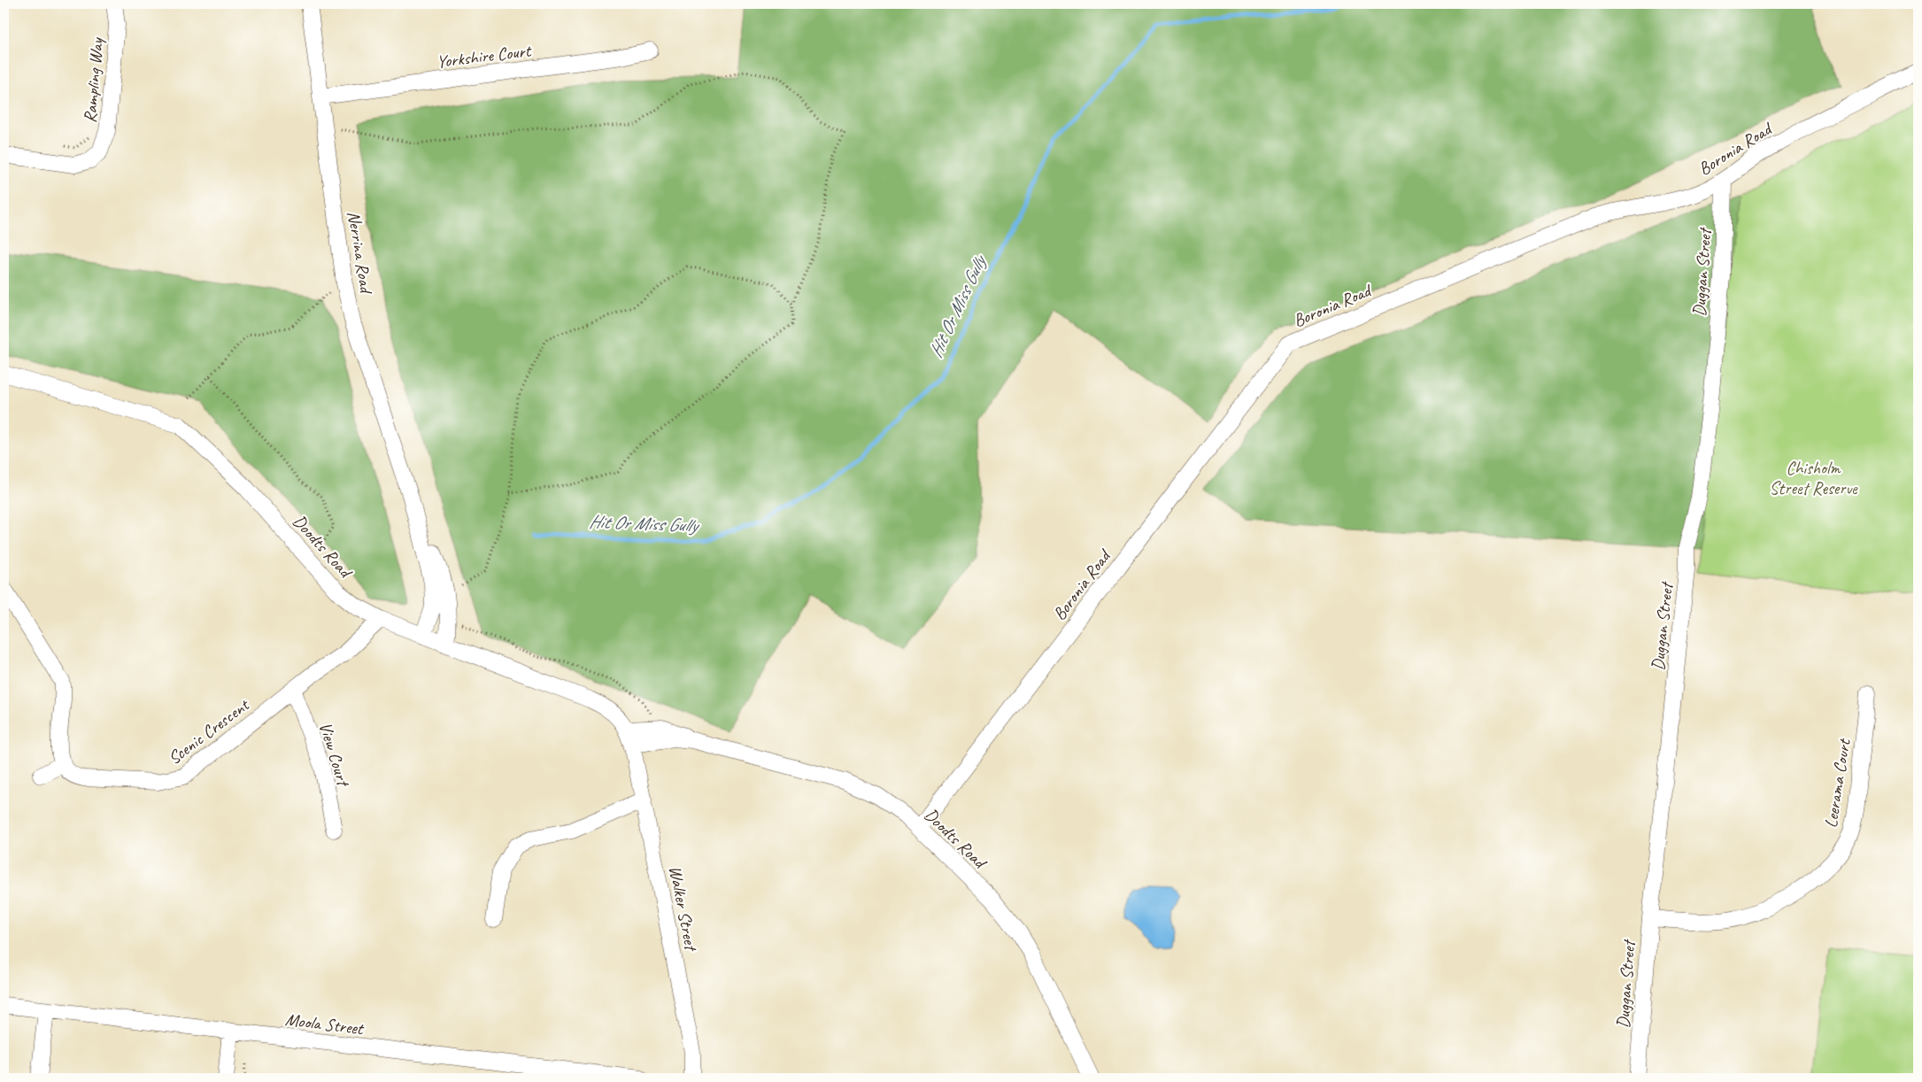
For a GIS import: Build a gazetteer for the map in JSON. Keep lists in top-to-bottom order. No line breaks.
{"streets":{"street":["Yorkshire Court","Rampling Way","Boronia Road","Nerrina Road","Duggan Street","Doodts Road","Scenic Crescent","View Court","Leerama Court","Walker Street","Moola Street"]},"crossings":[["Yorkshire Court","Nerrina Road"],["Boronia Road","Duggan Street"],["Boronia Road","Doodts Road"],["Nerrina Road","Doodts Road"],["Duggan Street","Leerama Court"],["Doodts Road","Scenic Crescent"],["Doodts Road","Walker Street"],["Scenic Crescent","View Court"]],"water":["Hit Or Miss Gully"],"parks":["Chisholm Street Reserve"]}
